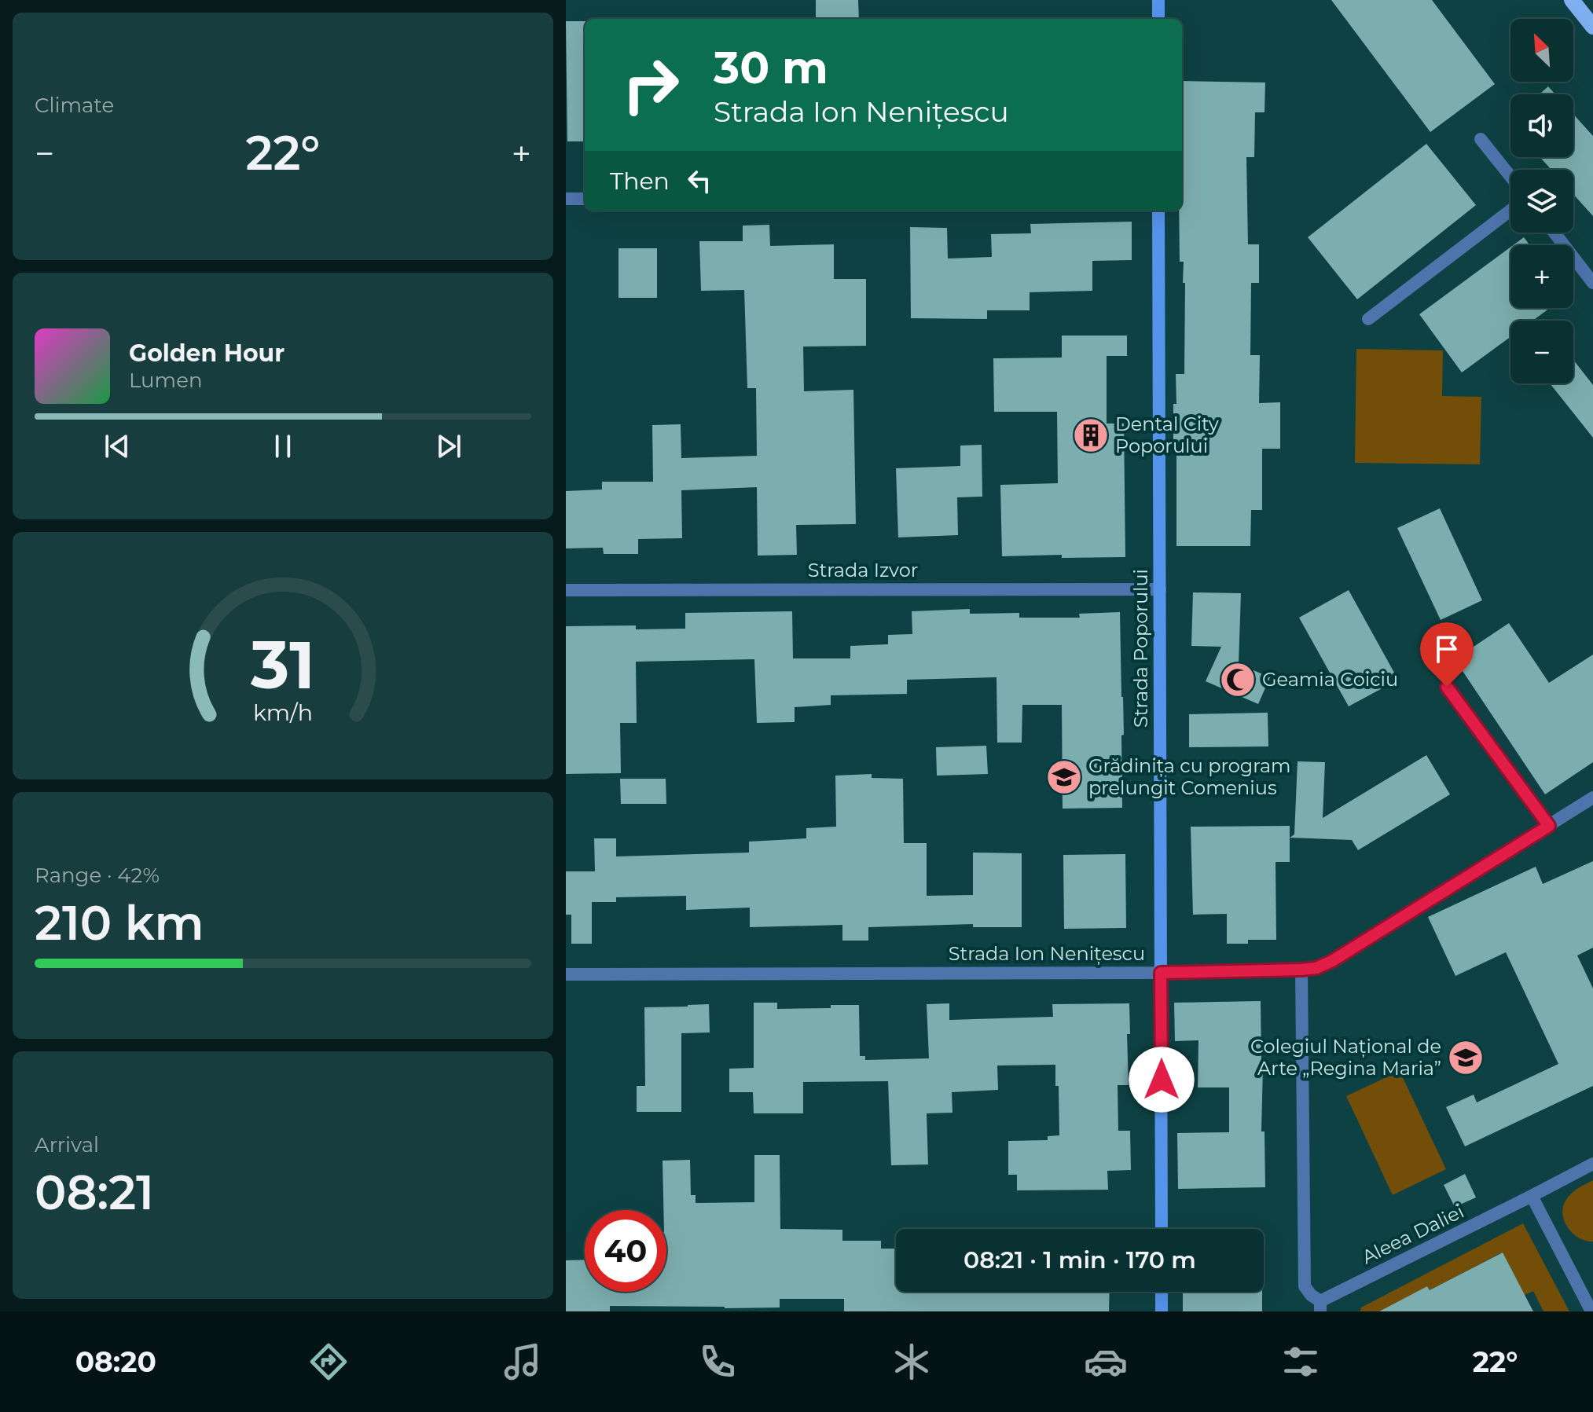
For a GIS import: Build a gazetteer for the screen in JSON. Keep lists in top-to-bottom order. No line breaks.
{"streets":{"street":["Strada Izvor","Strada Poporului","Strada Ion Nenițescu","Aleea Daliei"]},"crossings":[["Strada Izvor","Strada Poporului"],["Strada Poporului","Strada Ion Nenițescu"]],"places":{"building":["Dental City Poporului"],"mosque":["Geamia Coiciu"],"school or university":["Grădinița cu program prelungit Comenius","Colegiul Național de Arte „Regina Maria”"]},"north":"top left","page":{"tile":["Climate",["Range · 42%","210 km"],["Arrival","08:21"]],"map_buttons":["+","−"],"turn":["30 m","Strada Ion Nenițescu"],"heat":["−","22°","+"],"then":"Then","song":["Golden Hour","Lumen"],"limit":"40","trip":"08:21 · 1 min · 170 m","tabs":["08:20","22°"],"gauge":["31","km/h"]}}
